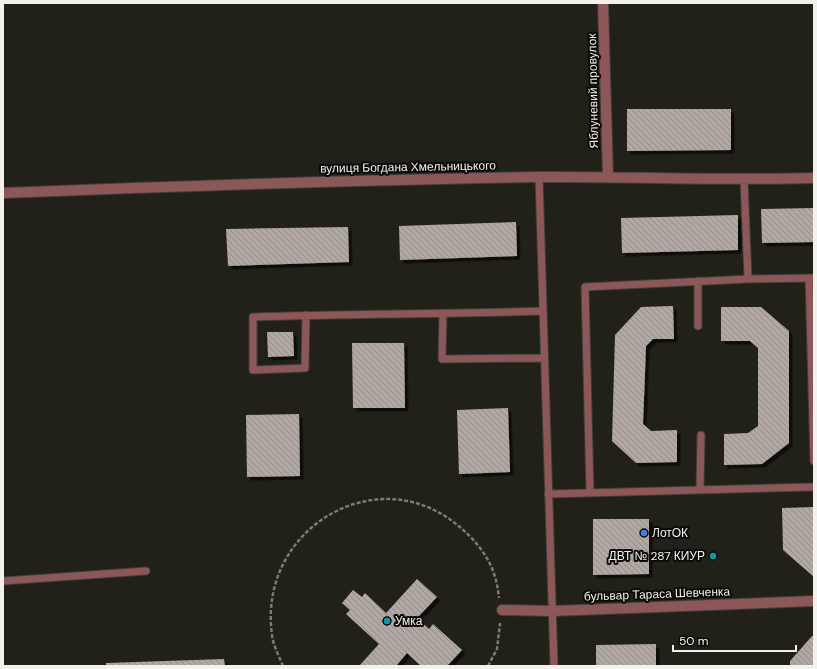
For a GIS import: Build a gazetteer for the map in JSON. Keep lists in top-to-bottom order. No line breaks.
{"streets":{"street":["Яблуневий провулок","вулиця Богдана Хмельницького","бульвар Тараса Шевченка"]},"crossings":[["Яблуневий провулок","вулиця Богдана Хмельницького"]],"places":["ЛотОК","ДВТ № 287 КИУР","Умка"],"scale_bar":"50 m"}
